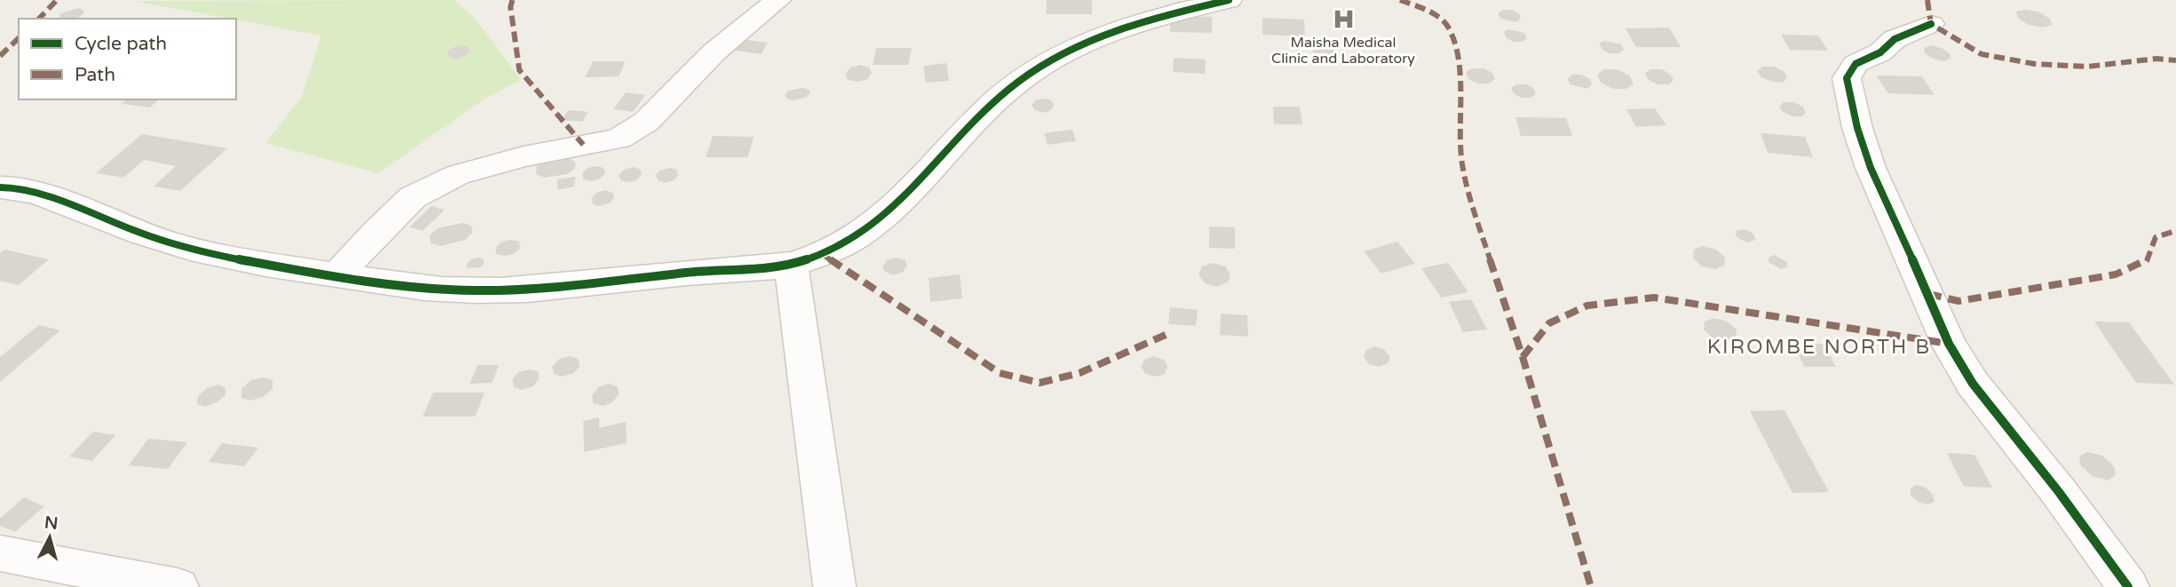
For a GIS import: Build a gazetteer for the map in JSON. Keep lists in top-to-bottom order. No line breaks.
{"districts":["KIROMBE NORTH B"],"places":{"hospital":["Maisha Medical Clinic and Laboratory"]},"legend":["Cycle path","Path"],"north":"top"}
